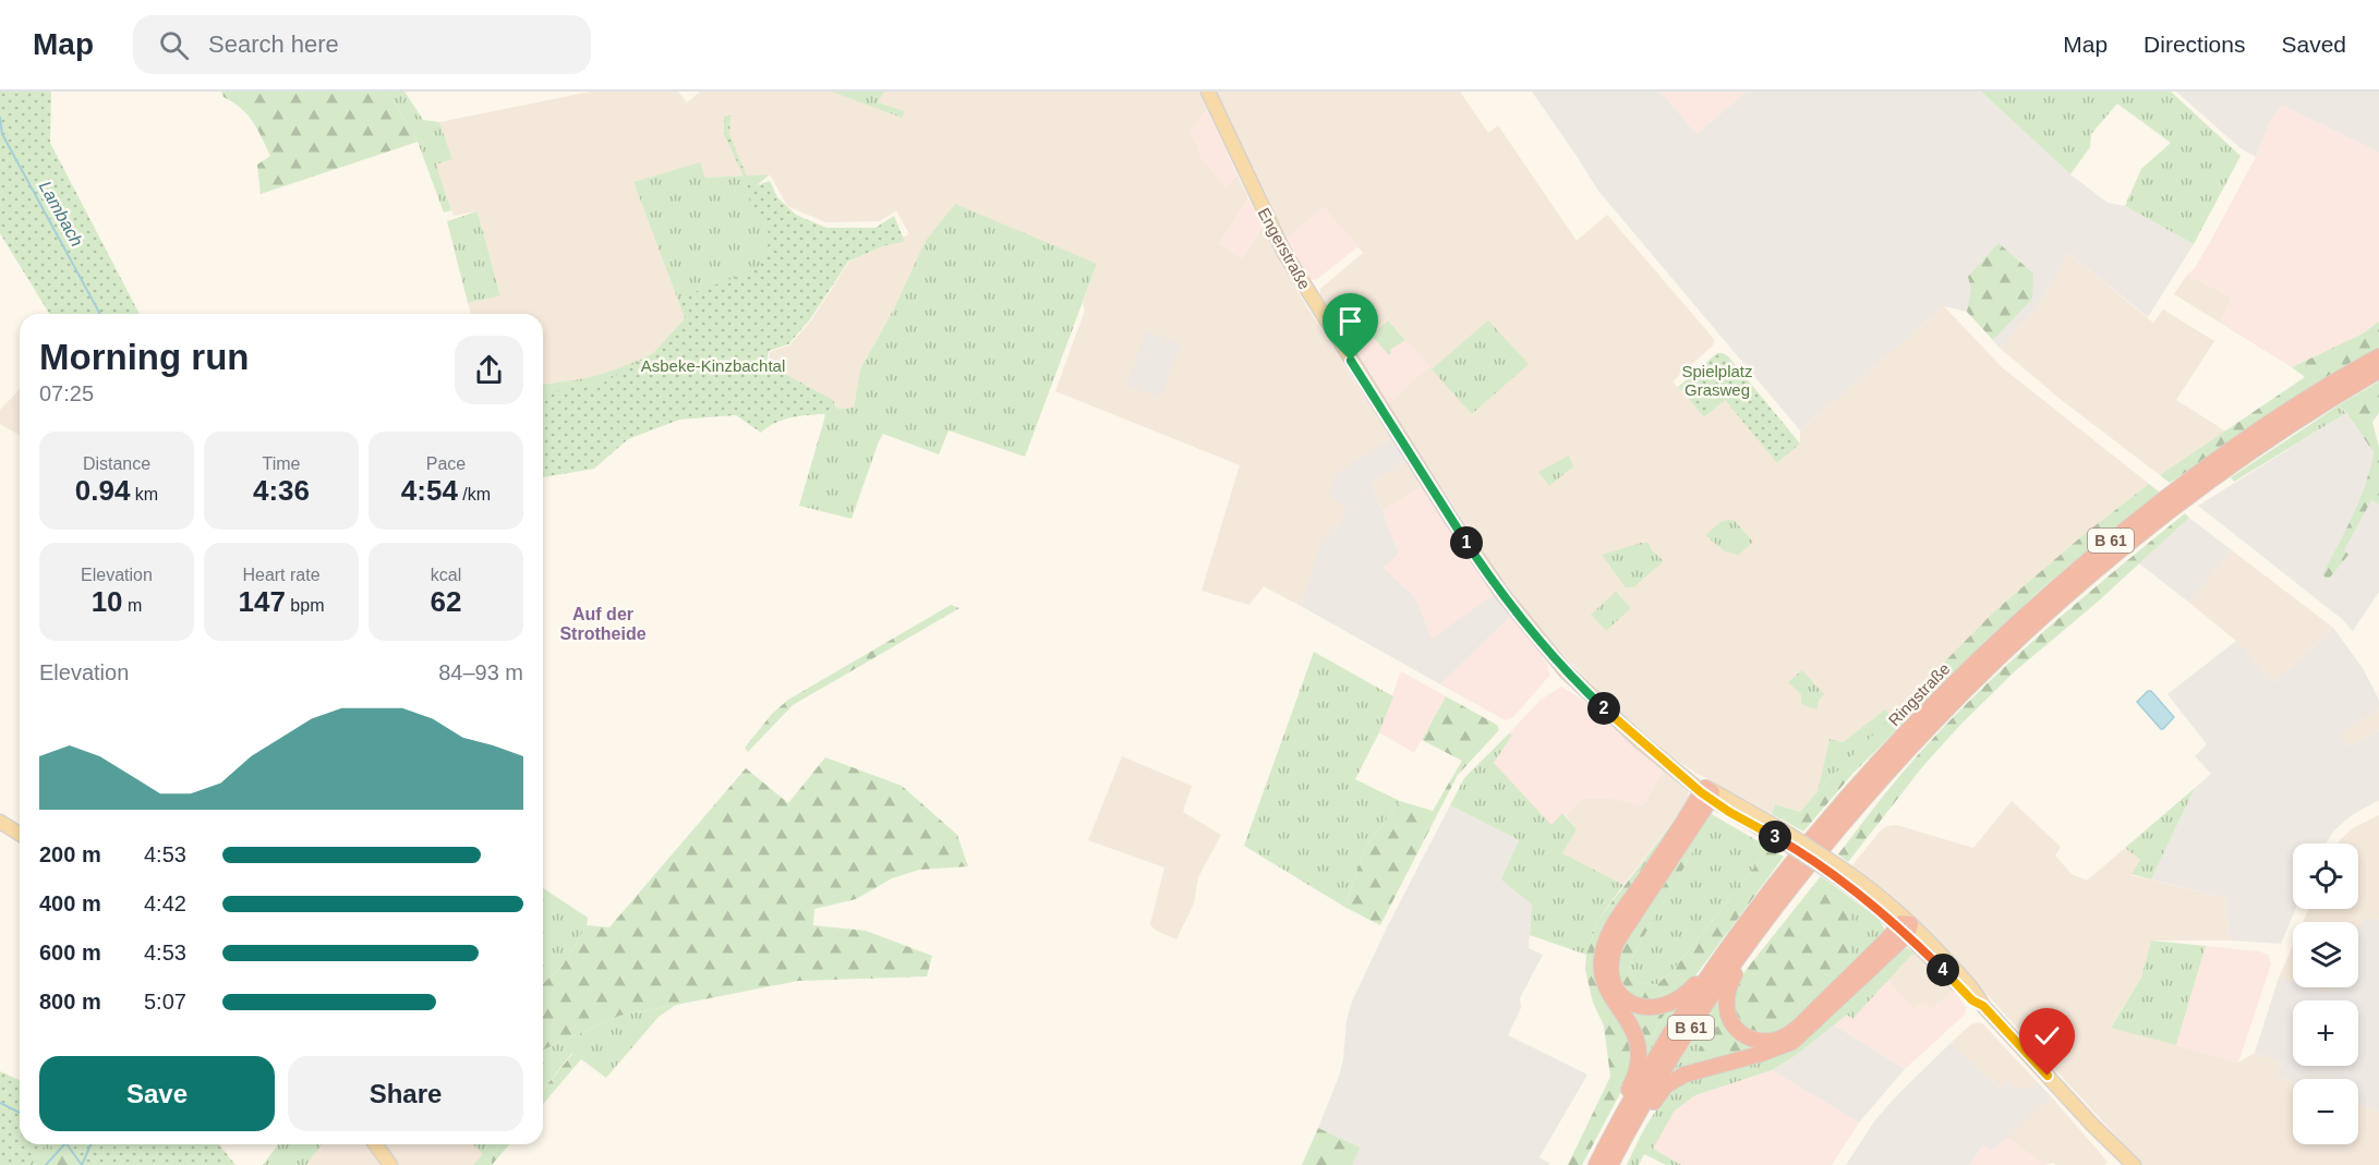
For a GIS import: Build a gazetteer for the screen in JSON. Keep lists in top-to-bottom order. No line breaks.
{"streets":{"highway":["B 61","Ringstraße"],"main road":["Engerstraße"]},"districts":["Auf der Strotheide"],"water":["Lambach"],"parks":["Asbeke-Kinzbachtal","Spielplatz Grasweg"],"page":{"header":"Map","search":"Search here","nav":["Map","Directions","Saved"],"heading":["Morning run","07:25"],"stats":[["Distance","0.94 km"],["Time","4:36"],["Pace","4:54 /km"],["Elevation","10 m"],["Heart rate","147 bpm"],["kcal","62"]],"pins":["1","2","3","4"],"chart":["Elevation","84–93 m"],"list":[{"name":"200 m","note":"4:53"},{"name":"400 m","note":"4:42"},{"name":"600 m","note":"4:53"},{"name":"800 m","note":"5:07"}],"map_buttons":["+","−"],"buttons":["Save","Share"]}}
